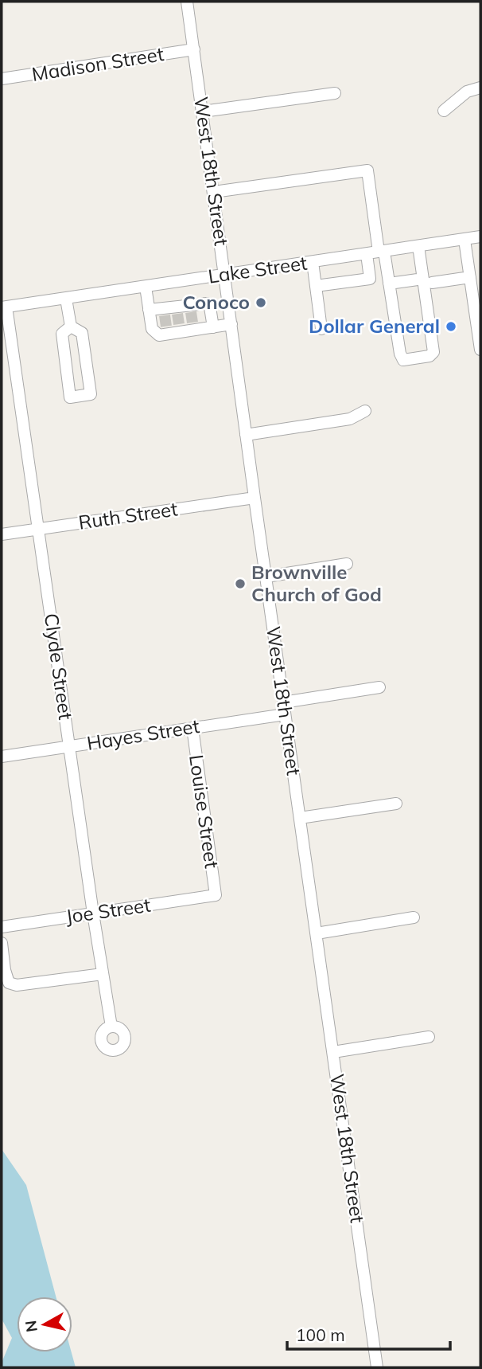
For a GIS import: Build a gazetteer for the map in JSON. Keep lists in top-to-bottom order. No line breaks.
{"streets":{"street":["Madison Street","West 18th Street","Lake Street","Ruth Street","Clyde Street","Hayes Street","Louise Street","Joe Street"]},"crossings":[["Madison Street","West 18th Street"],["West 18th Street","Lake Street"],["West 18th Street","Ruth Street"],["West 18th Street","Hayes Street"],["Lake Street","Clyde Street"],["Ruth Street","Clyde Street"],["Clyde Street","Hayes Street"],["Clyde Street","Joe Street"],["Hayes Street","Louise Street"],["Louise Street","Joe Street"]],"places":["Conoco","Dollar General","Brownville Church of God"],"scale_bar":"100 m","north":"left"}
